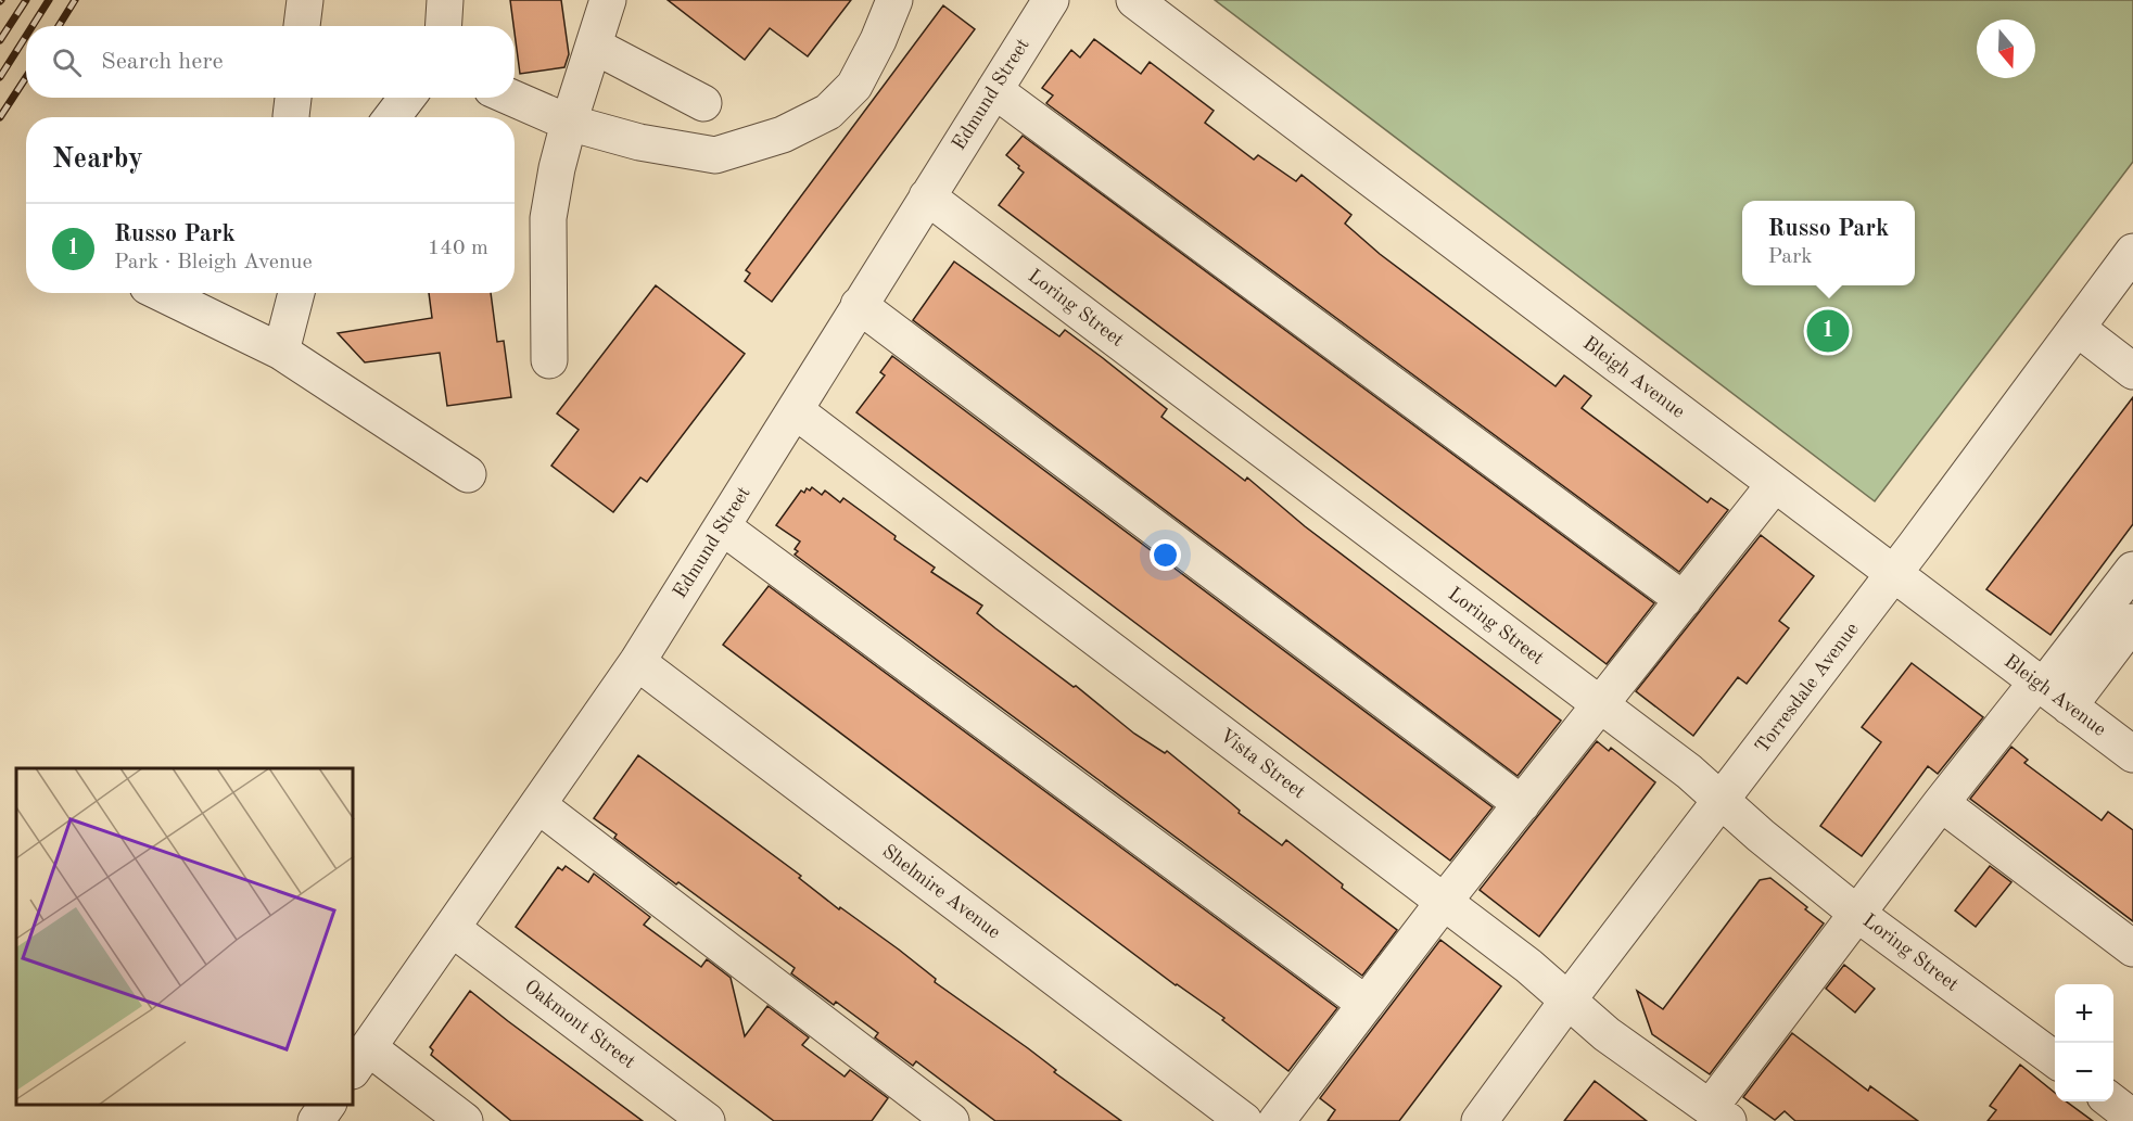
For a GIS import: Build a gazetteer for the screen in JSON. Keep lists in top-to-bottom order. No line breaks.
{"streets":{"street":["Edmund Street","Loring Street","Bleigh Avenue","Torresdale Avenue","Vista Street","Shelmire Avenue","Oakmont Street"]},"crossings":[["Edmund Street","Loring Street"],["Edmund Street","Vista Street"],["Edmund Street","Shelmire Avenue"],["Edmund Street","Oakmont Street"],["Loring Street","Torresdale Avenue"],["Bleigh Avenue","Torresdale Avenue"],["Torresdale Avenue","Vista Street"]],"north":"bottom","page":{"search":"Search here","heading":"Nearby","popup":["Russo Park","Park"],"list":[{"mark":"1","name":"Russo Park","note":"Park · Bleigh Avenue","value":"140 m"}],"pins":"1","map_buttons":["+","−"]}}
